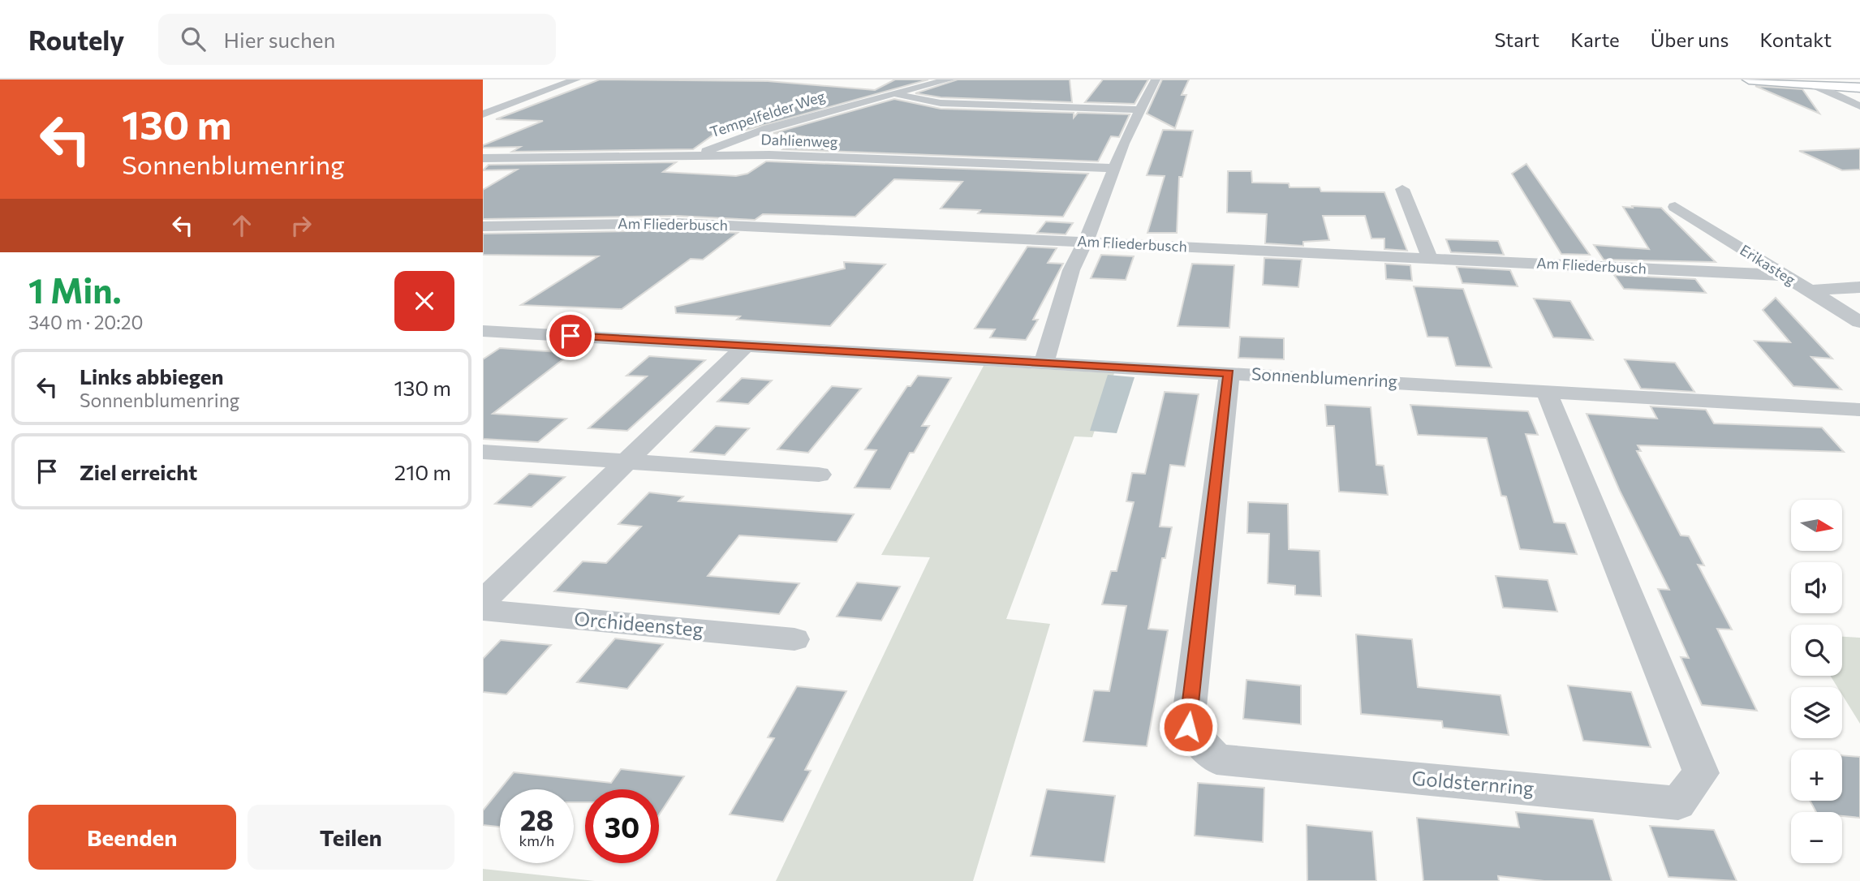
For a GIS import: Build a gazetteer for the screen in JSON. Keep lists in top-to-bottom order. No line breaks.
{"streets":{"street":["Tempelfelder Weg","Dahlienweg","Am Fliederbusch","Erikasteg","Sonnenblumenring","Orchideensteg","Goldsternring"]},"crossings":[["Tempelfelder Weg","Dahlienweg"],["Am Fliederbusch","Erikasteg"],["Sonnenblumenring","Goldsternring"]],"north":"right","page":{"header":"Routely","search":"Hier suchen","nav":["Start","Karte","Über uns","Kontakt"],"turn":["130 m","Sonnenblumenring"],"heading":["1 Min.","340 m · 20:20"],"list":[{"name":"Links abbiegen","note":"Sonnenblumenring","value":"130 m"},{"name":"Ziel erreicht","value":"210 m"}],"map_buttons":["+","−"],"speed":"28 km/h","limit":"30","buttons":["Beenden","Teilen"]}}
